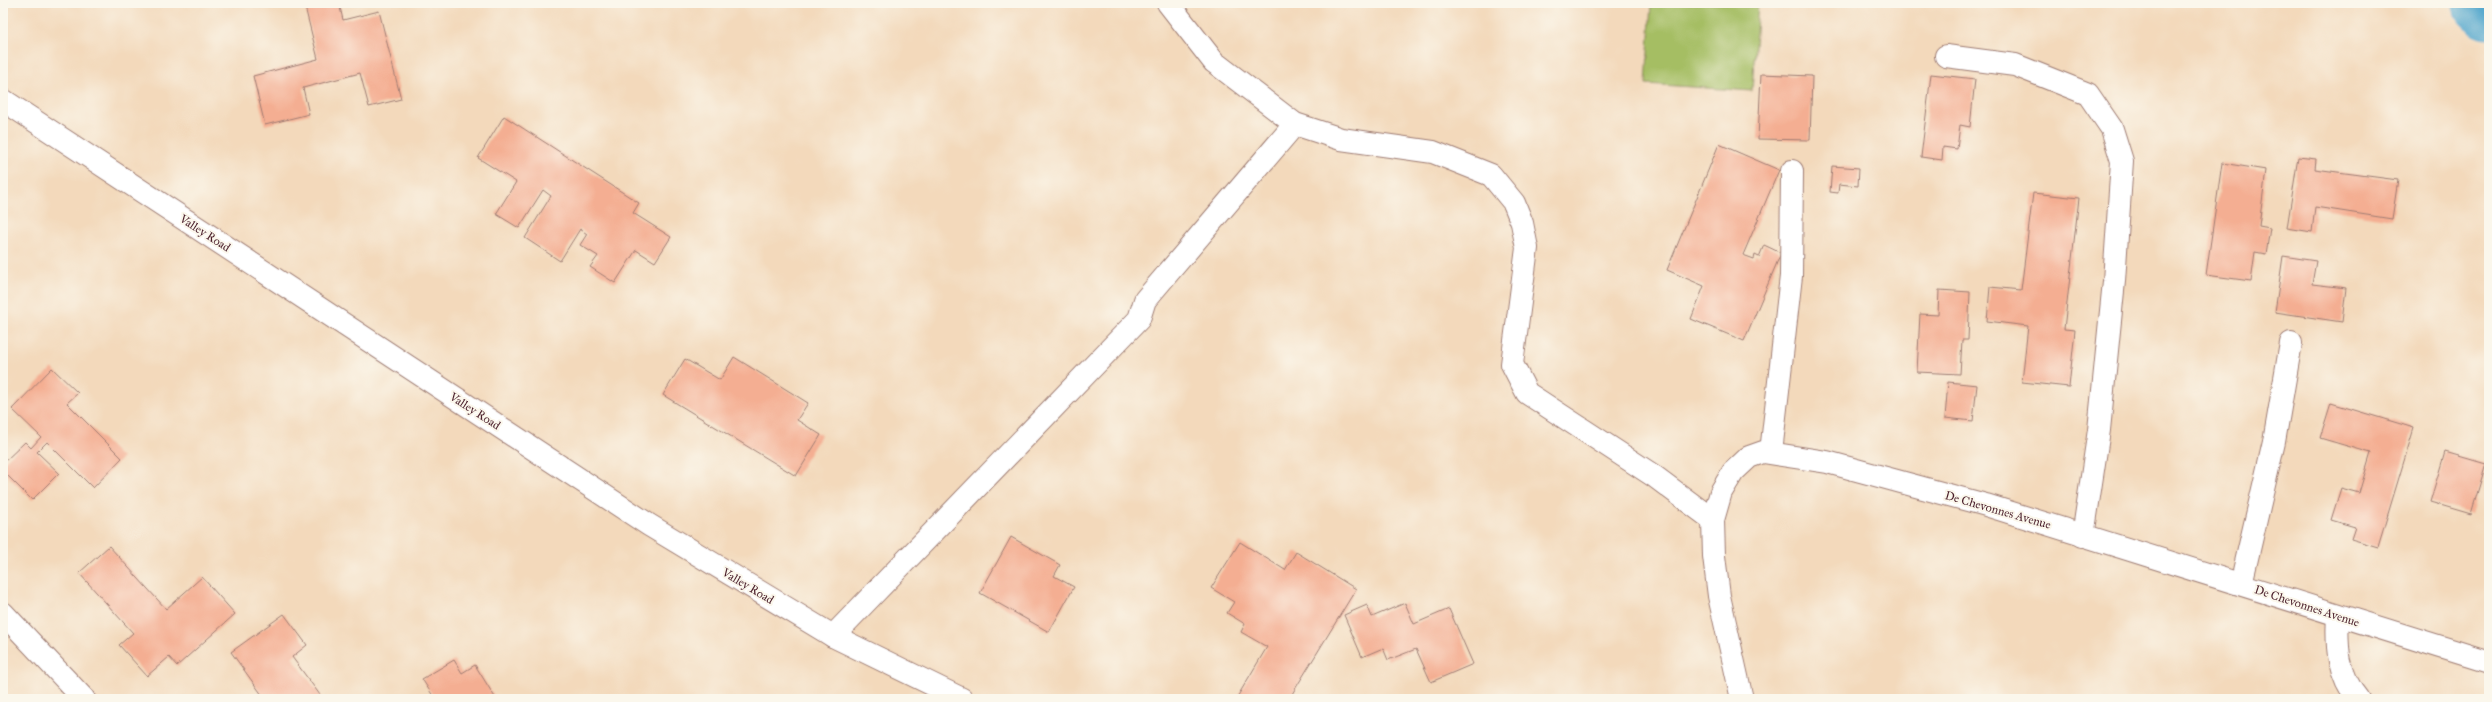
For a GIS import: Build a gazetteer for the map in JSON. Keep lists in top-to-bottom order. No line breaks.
{"streets":{"street":["Valley Road","De Chevonnes Avenue"]}}
